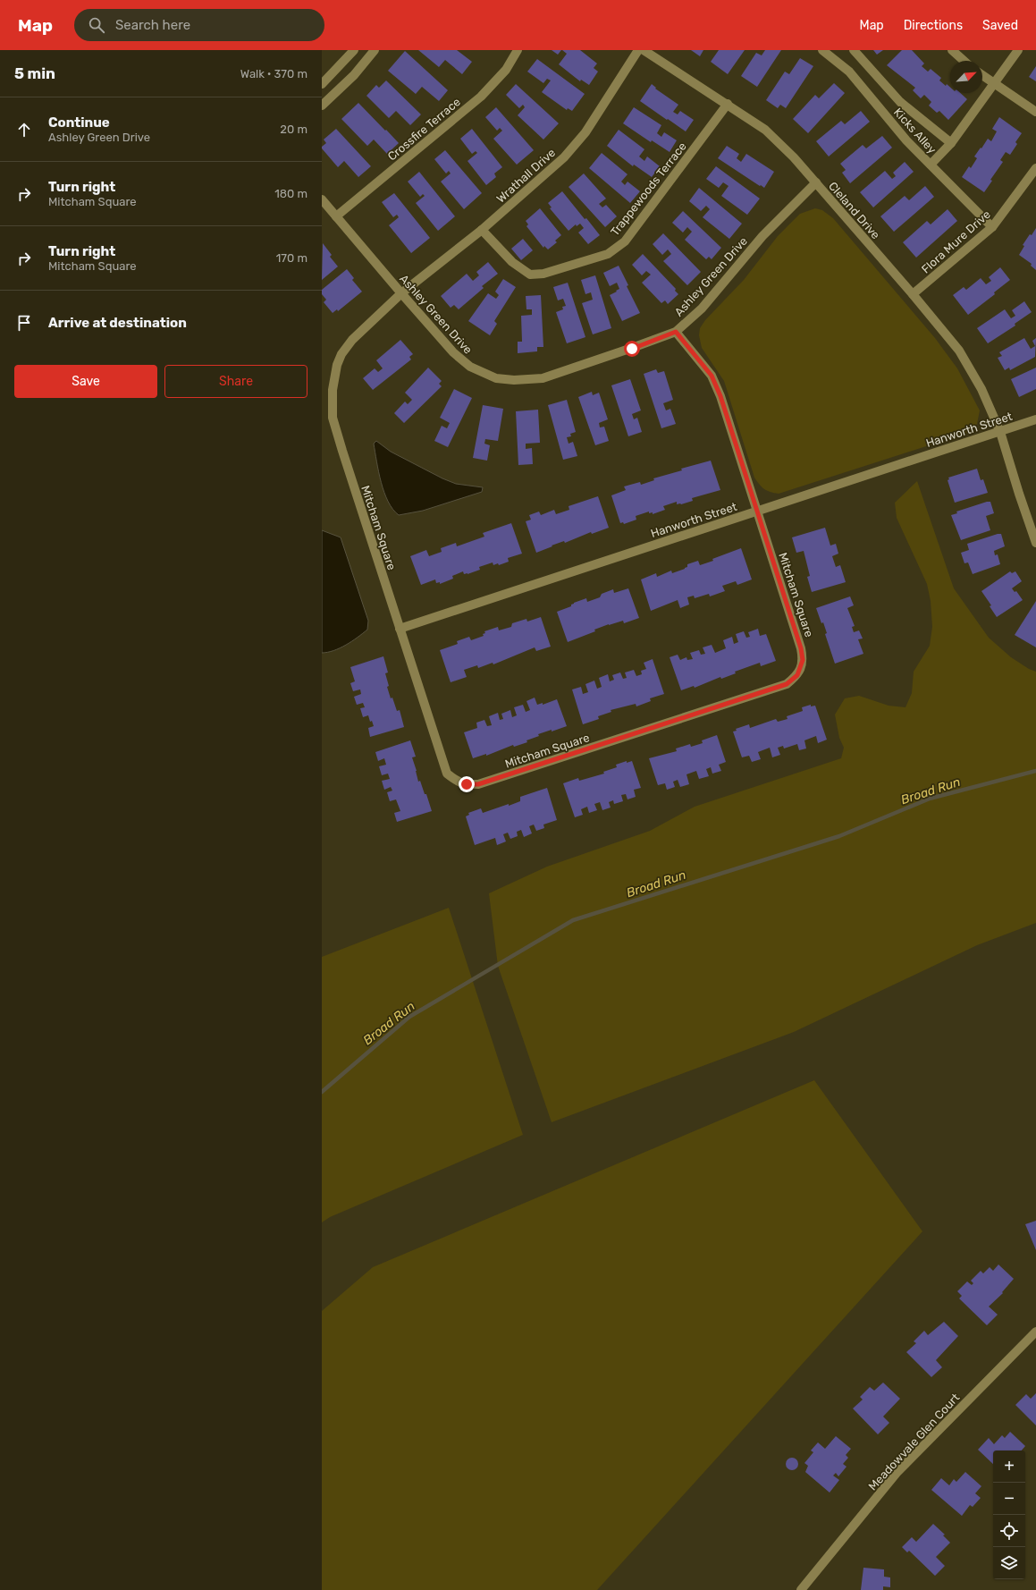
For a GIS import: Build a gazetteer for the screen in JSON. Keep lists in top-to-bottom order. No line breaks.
{"streets":{"street":["Crossfire Terrace","Kicks Alley","Wrathall Drive","Trappewoods Terrace","Cleland Drive","Flora Mure Drive","Ashley Green Drive","Hanworth Street","Mitcham Square","Meadowvale Glen Court"]},"crossings":[["Crossfire Terrace","Ashley Green Drive"],["Kicks Alley","Flora Mure Drive"],["Wrathall Drive","Trappewoods Terrace"],["Wrathall Drive","Ashley Green Drive"],["Wrathall Drive","Mitcham Square"],["Trappewoods Terrace","Cleland Drive"],["Cleland Drive","Flora Mure Drive"],["Cleland Drive","Ashley Green Drive"],["Cleland Drive","Hanworth Street"],["Ashley Green Drive","Mitcham Square"],["Hanworth Street","Mitcham Square"]],"water":["Broad Run"],"north":"top right","page":{"header":"Map","search":"Search here","nav":["Map","Directions","Saved"],"heading":["5 min","Walk · 370 m"],"list":[["Continue","Ashley Green Drive","20 m"],["Turn right","Mitcham Square","180 m"],["Turn right","Mitcham Square","170 m"],"Arrive at destination"],"buttons":["Save","Share"],"map_buttons":["+","−"]}}
